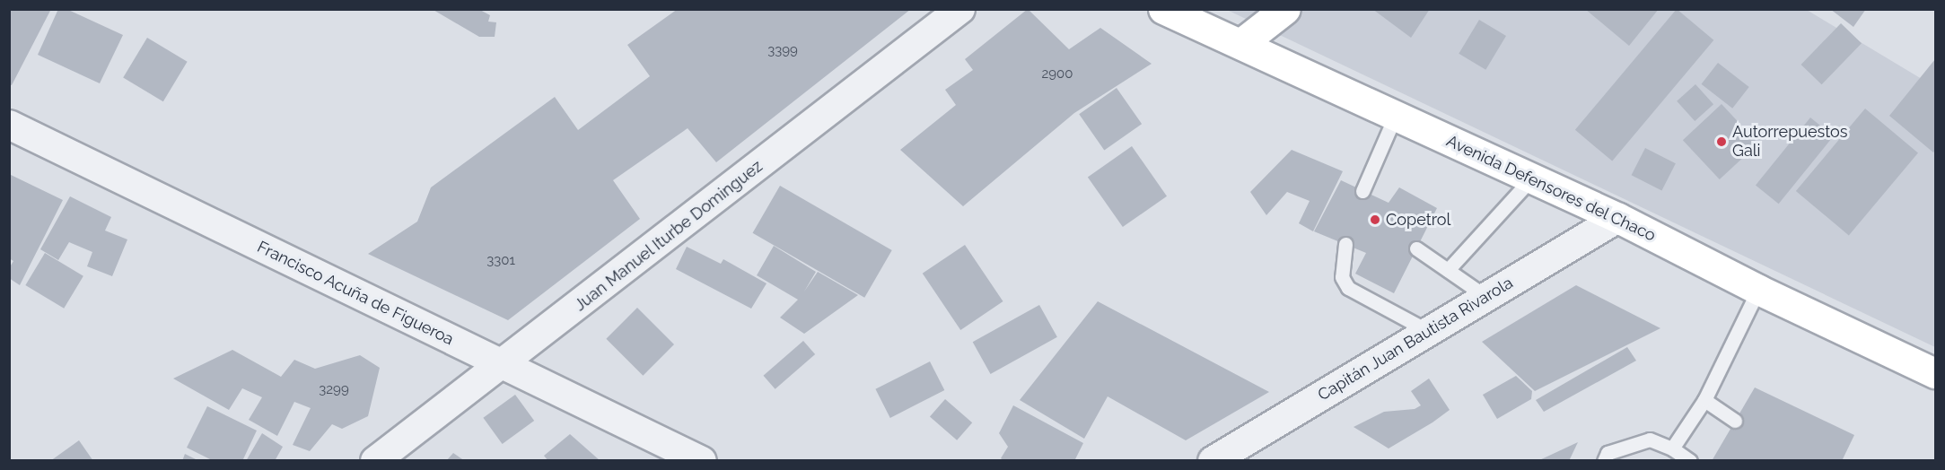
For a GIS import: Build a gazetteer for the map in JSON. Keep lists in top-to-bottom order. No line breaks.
{"streets":{"main road":["Avenida Defensores del Chaco"],"street":["Juan Manuel Iturbe Dominguez","Francisco Acuña de Figueroa","Capitán Juan Bautista Rivarola"]},"crossings":[["Avenida Defensores del Chaco","Capitán Juan Bautista Rivarola"],["Juan Manuel Iturbe Dominguez","Francisco Acuña de Figueroa"]],"places":["Autorrepuestos Gali","Copetrol"],"house_numbers":["3399","2900","3301","3299"]}
